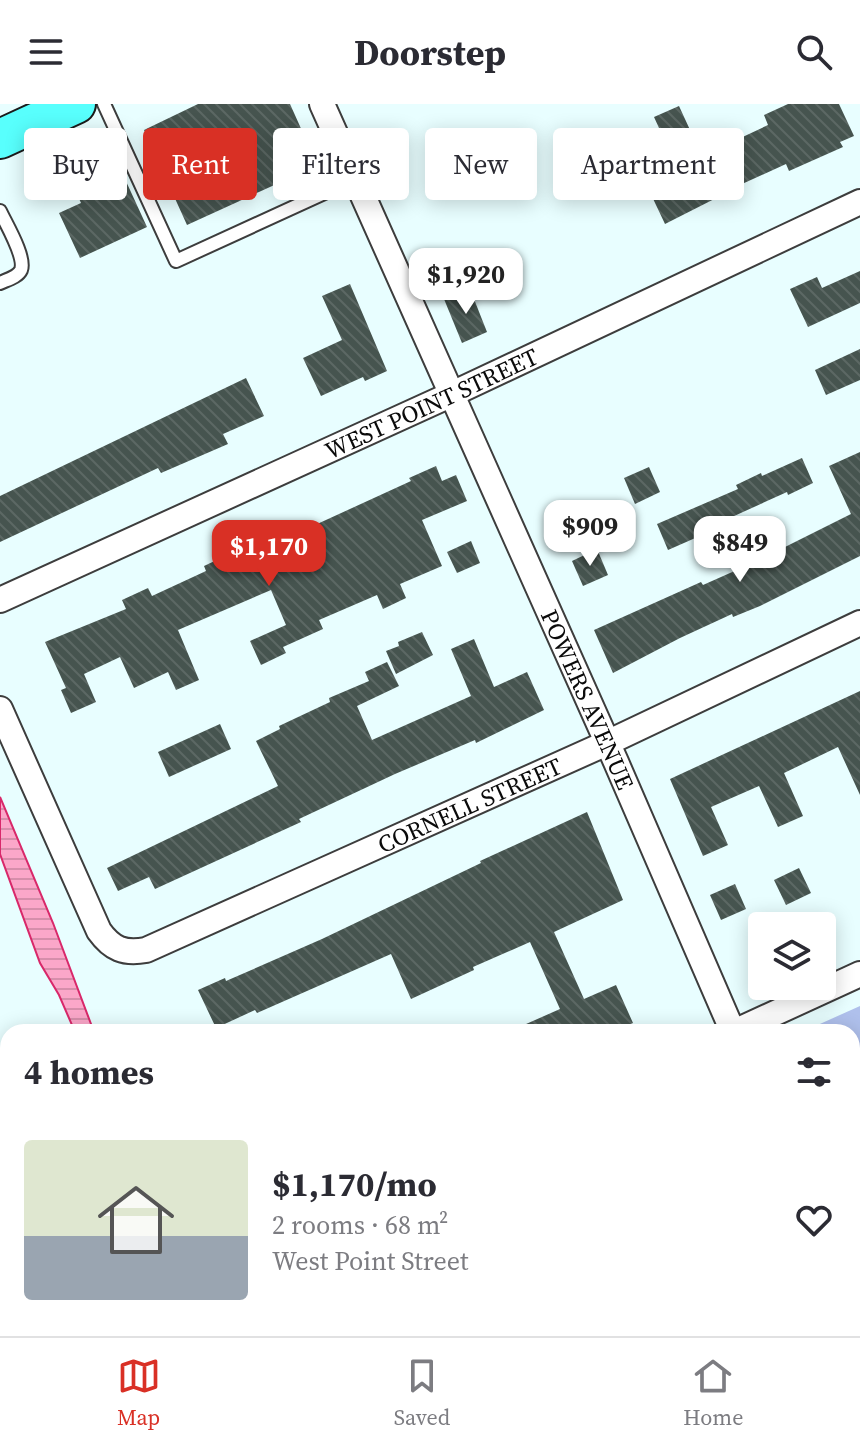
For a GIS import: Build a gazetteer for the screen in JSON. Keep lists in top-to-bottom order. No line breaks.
{"streets":{"street":["WEST POINT STREET","POWERS AVENUE","CORNELL STREET"]},"crossings":[["WEST POINT STREET","POWERS AVENUE"],["POWERS AVENUE","CORNELL STREET"]],"page":{"header":"Doorstep","chip":["Buy","Rent","Filters","New","Apartment"],"price":["$1,920","$909","$849","$1,170"],"heading":"4 homes","list":[{"name":"$1,170/mo","note":"2 rooms · 68 m² · West Point Street"}],"tabs":["Map","Saved","Home"]}}
